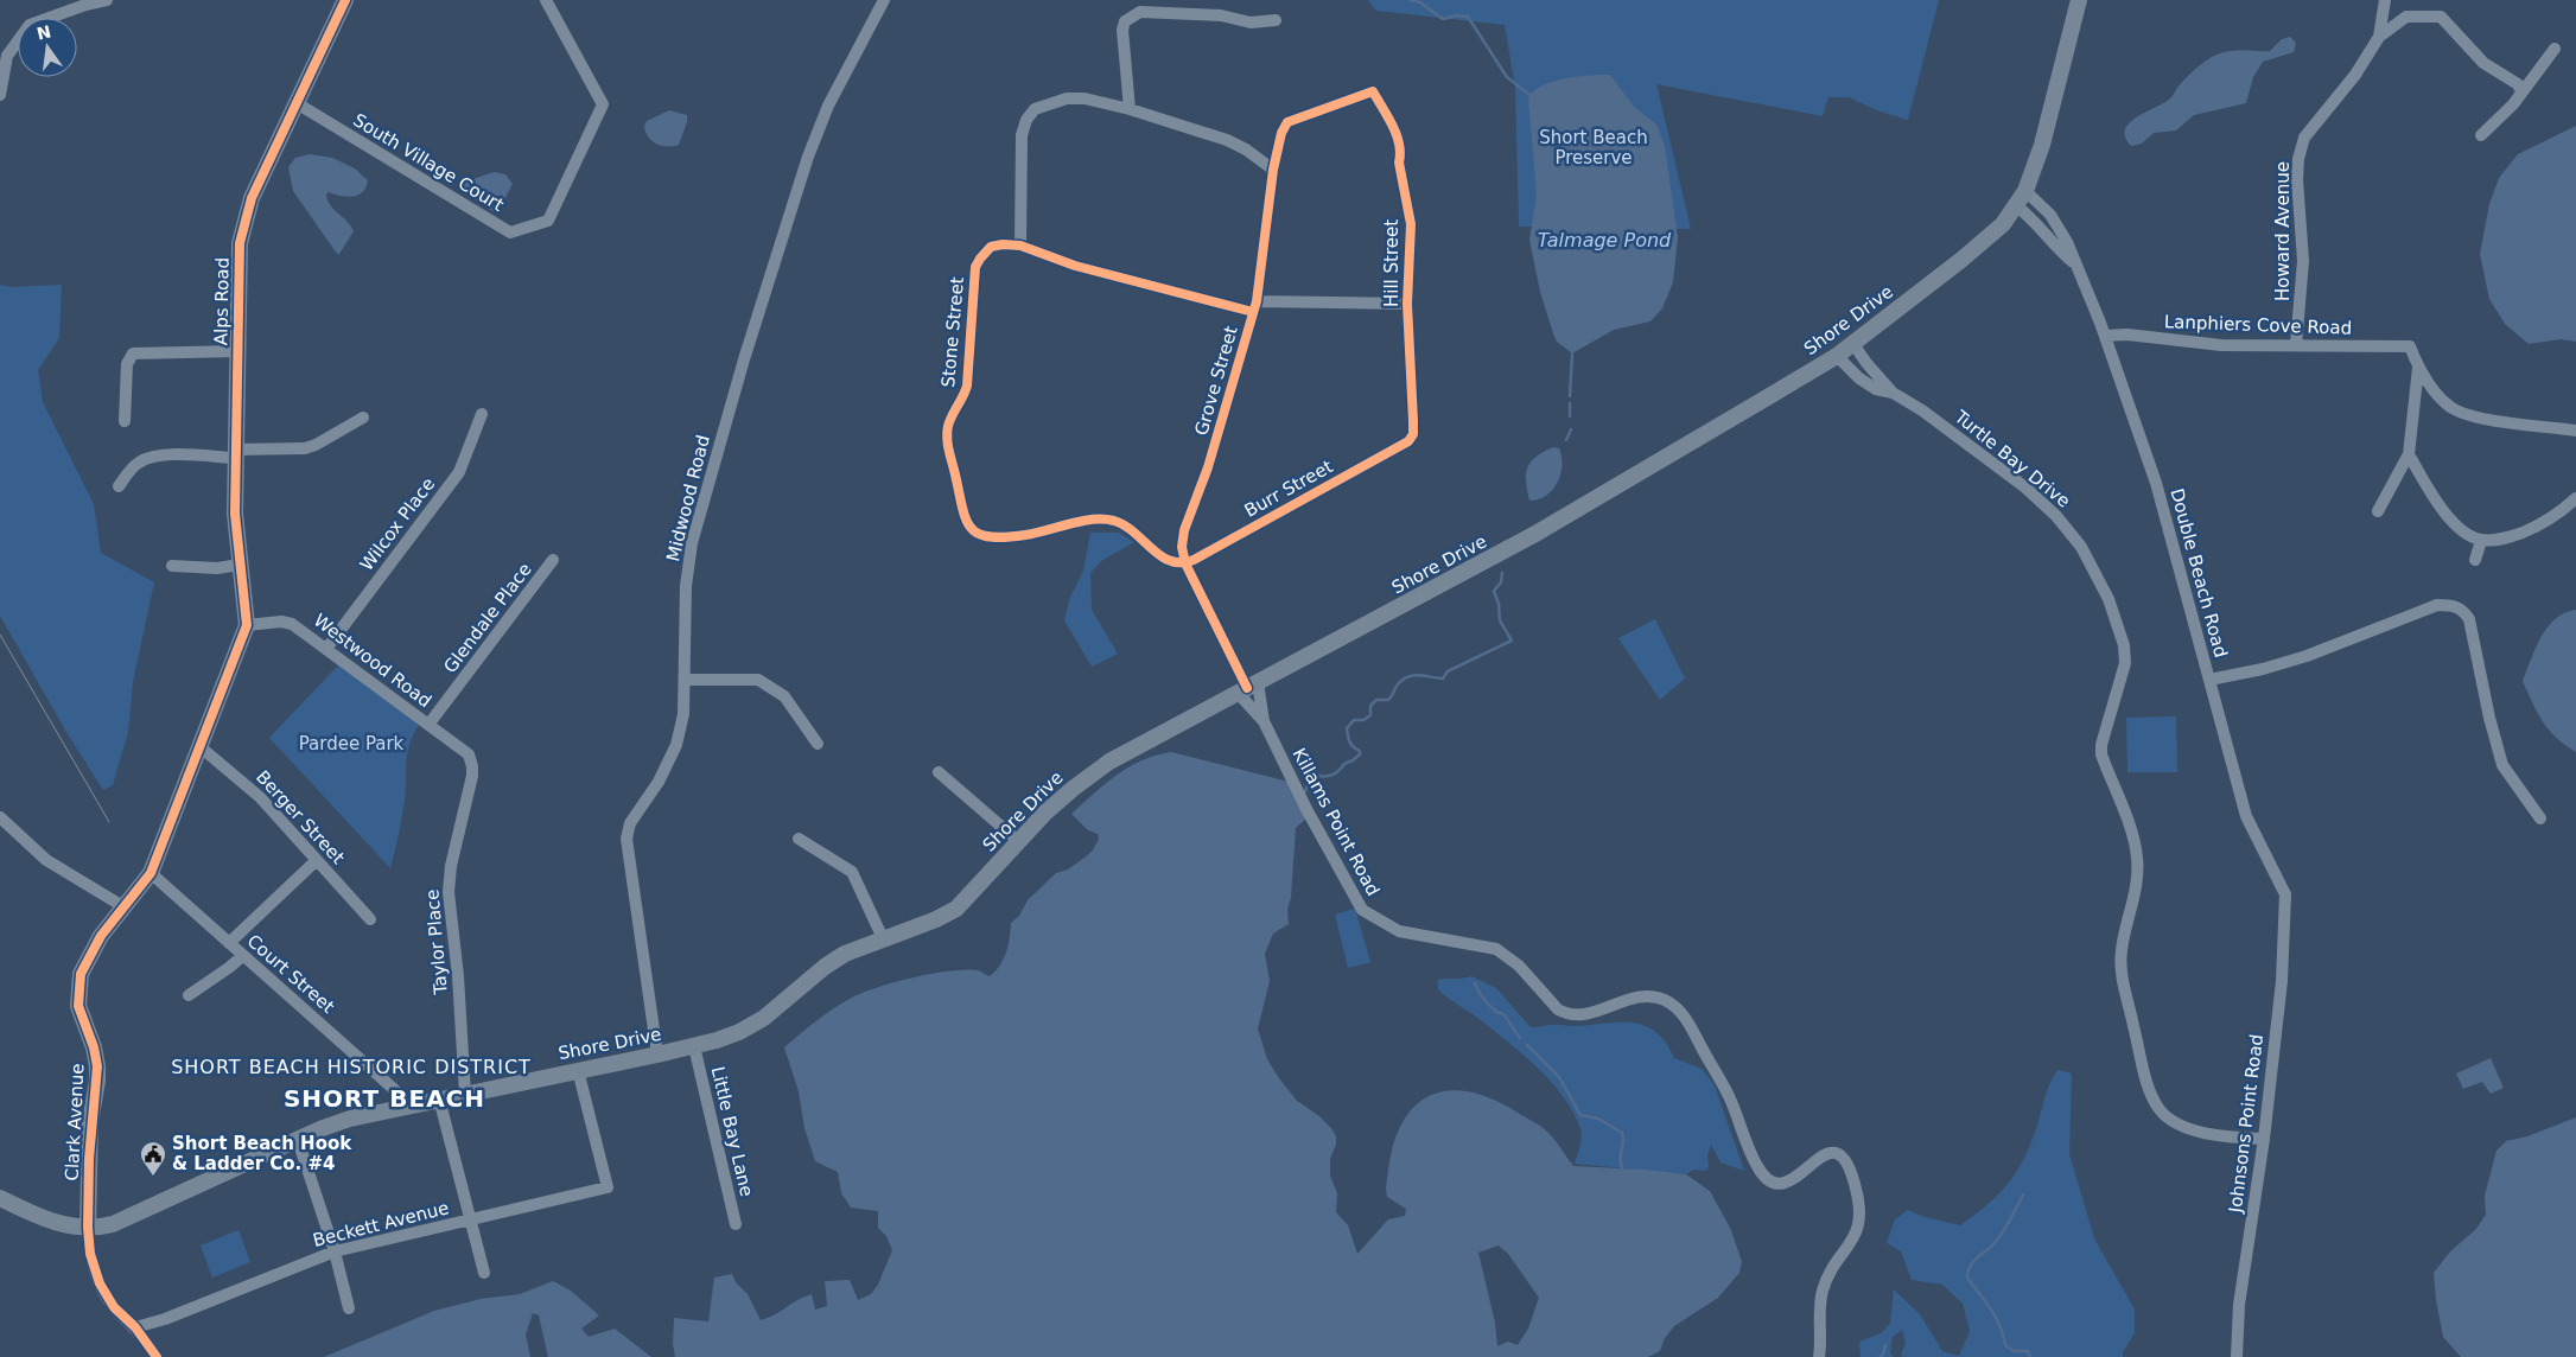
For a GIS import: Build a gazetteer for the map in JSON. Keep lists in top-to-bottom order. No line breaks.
{"streets":{"main road":["Alps Road","Shore Drive","Clark Avenue"],"street":["South Village Court","Howard Avenue","Hill Street","Lanphiers Cove Road","Stone Street","Grove Street","Turtle Bay Drive","Burr Street","Midwood Road","Wilcox Place","Double Beach Road","Glendale Place","Westwood Road","Berger Street","Killams Point Road","Taylor Place","Court Street","Johnsons Point Road","Little Bay Lane","Beckett Avenue"]},"crossings":[["South Village Court","Alps Road"],["Howard Avenue","Lanphiers Cove Road"],["Hill Street","Stone Street"],["Hill Street","Grove Street"],["Hill Street","Burr Street"],["Alps Road","Westwood Road"],["Alps Road","Clark Avenue"],["Shore Drive","Grove Street"],["Shore Drive","Turtle Bay Drive"],["Shore Drive","Midwood Road"],["Shore Drive","Double Beach Road"],["Shore Drive","Killams Point Road"],["Shore Drive","Taylor Place"],["Shore Drive","Court Street"],["Shore Drive","Clark Avenue"],["Shore Drive","Little Bay Lane"],["Shore Drive","Beckett Avenue"],["Lanphiers Cove Road","Double Beach Road"],["Stone Street","Grove Street"],["Stone Street","Burr Street"],["Grove Street","Burr Street"],["Grove Street","Killams Point Road"],["Turtle Bay Drive","Johnsons Point Road"],["Wilcox Place","Westwood Road"],["Double Beach Road","Johnsons Point Road"],["Glendale Place","Westwood Road"],["Westwood Road","Taylor Place"],["Westwood Road","Clark Avenue"],["Berger Street","Clark Avenue"],["Court Street","Clark Avenue"],["Clark Avenue","Beckett Avenue"]],"districts":["SHORT BEACH HISTORIC DISTRICT","SHORT BEACH"],"water":["Talmage Pond"],"parks":["Short Beach Preserve","Pardee Park"],"places":{"public building":["Short Beach Hook & Ladder Co. #4"]},"north":"top"}
